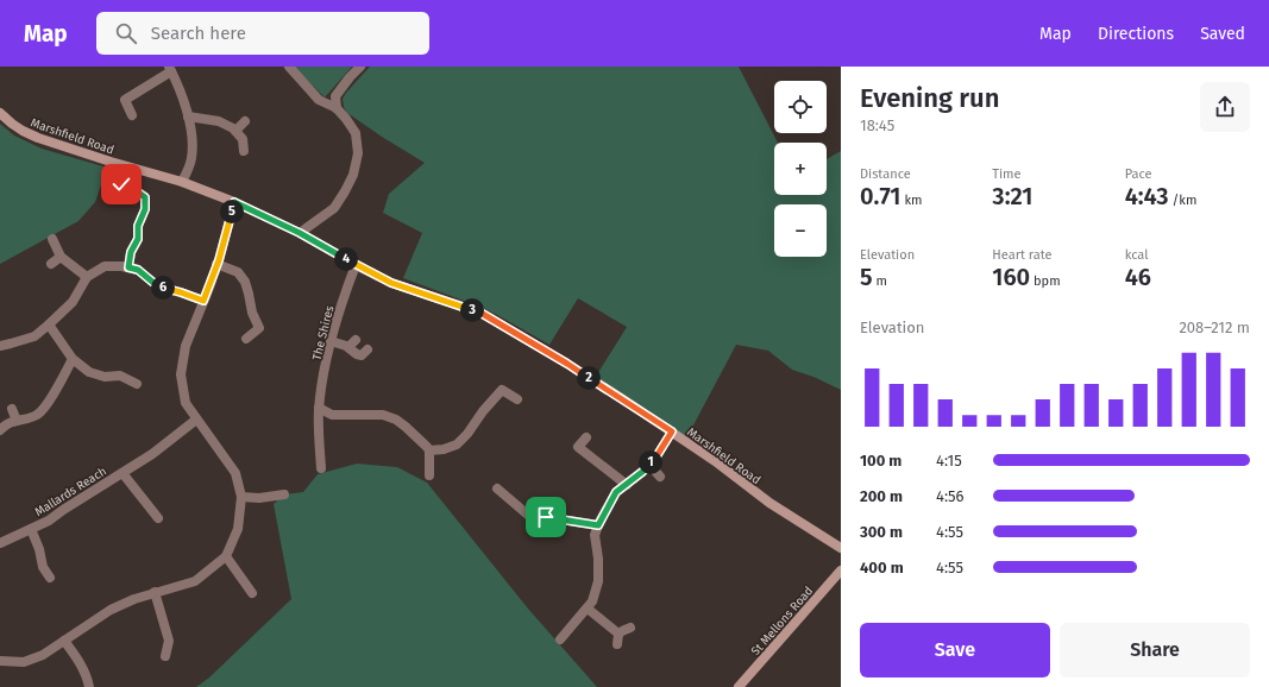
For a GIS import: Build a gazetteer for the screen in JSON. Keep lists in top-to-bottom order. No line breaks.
{"streets":{"street":["Marshfield Road","The Shires","Mallards Reach","St Mellons Road"]},"crossings":[["Marshfield Road","The Shires"]],"page":{"header":"Map","search":"Search here","nav":["Map","Directions","Saved"],"heading":["Evening run","18:45"],"map_buttons":["+","−"],"stats":[["Distance","0.71 km"],["Time","3:21"],["Pace","4:43 /km"],["Elevation","5 m"],["Heart rate","160 bpm"],["kcal","46"]],"pins":["5","4","6","3","2","1"],"chart":["Elevation","208–212 m"],"list":[{"name":"100 m","note":"4:15"},{"name":"200 m","note":"4:56"},{"name":"300 m","note":"4:55"},{"name":"400 m","note":"4:55"}],"buttons":["Save","Share"]}}
